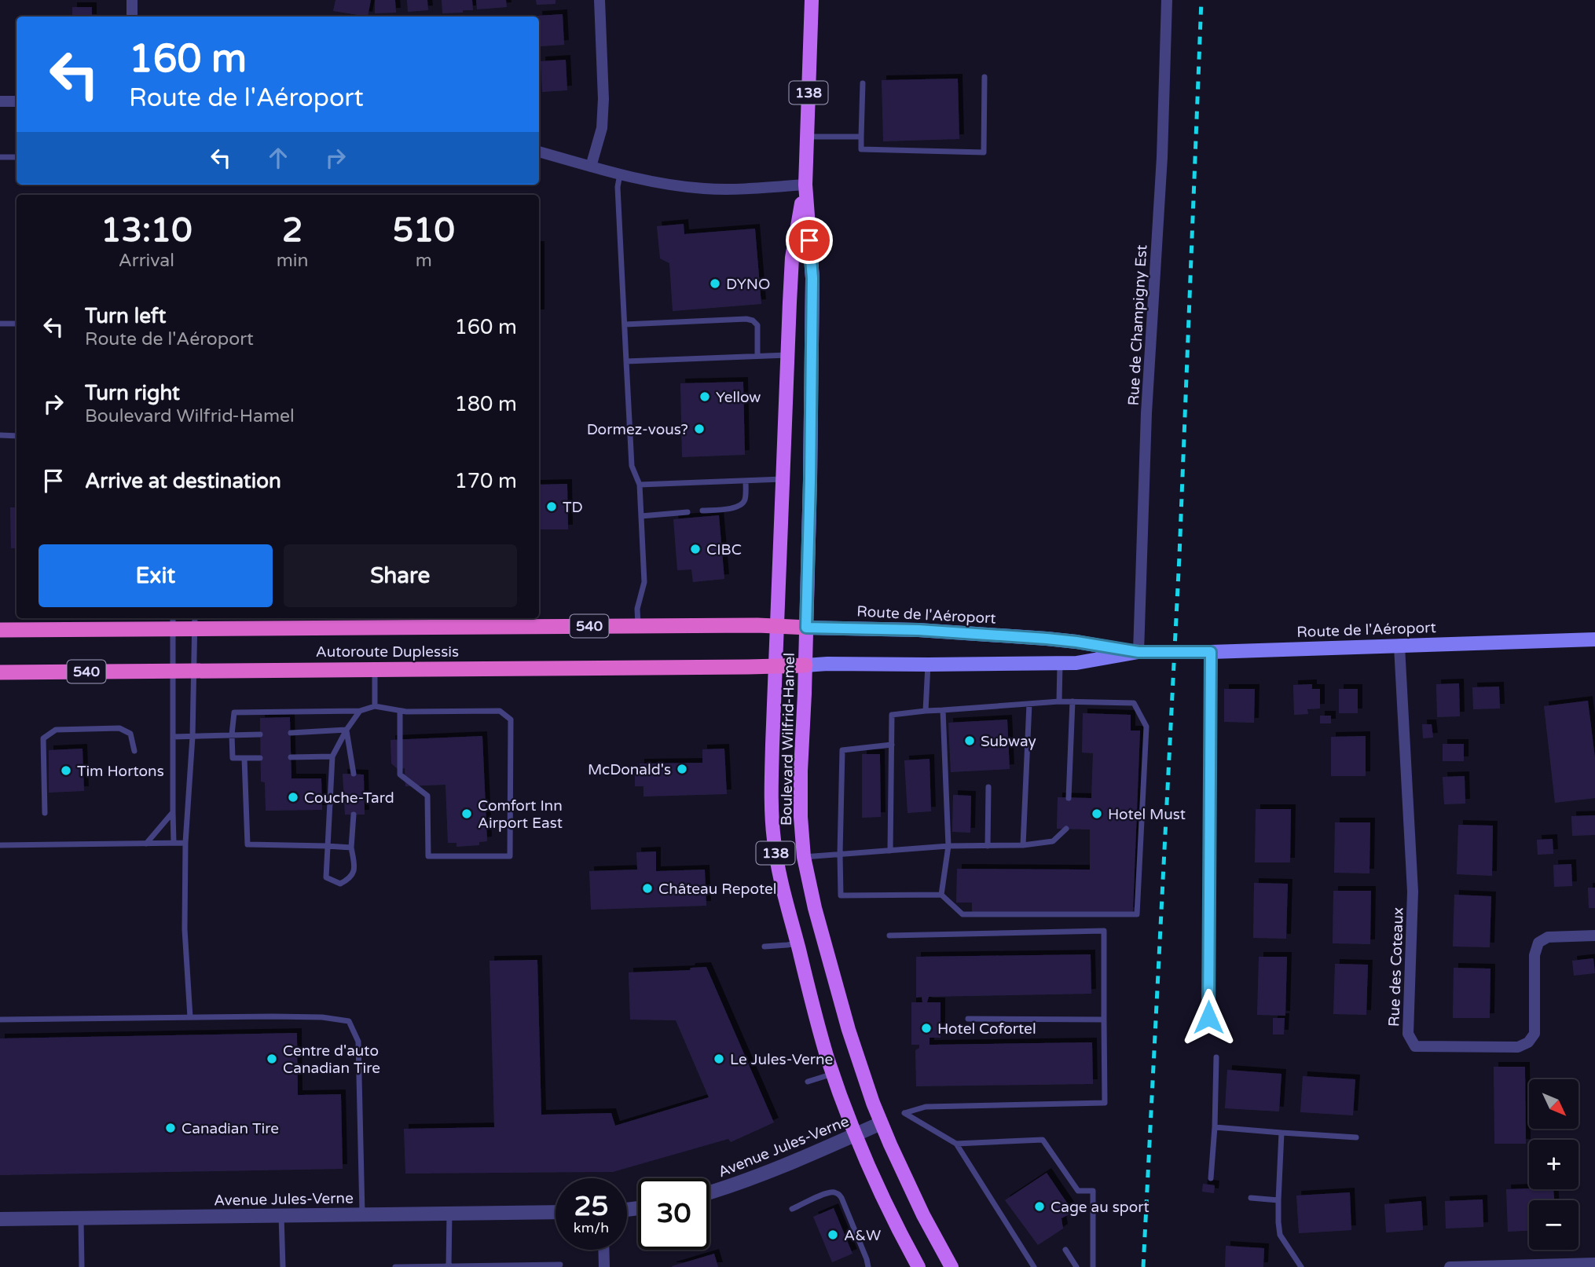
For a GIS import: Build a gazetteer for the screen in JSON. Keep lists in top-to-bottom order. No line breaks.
{"streets":{"highway":["Route de l'Aéroport","540","Autoroute Duplessis"],"main road":["138","Boulevard Wilfrid-Hamel"],"street":["Rue de Champigny Est","Rue des Coteaux","Avenue Jules-Verne"]},"crossings":[["Rue de Champigny Est","Route de l'Aéroport"],["Route de l'Aéroport","Autoroute Duplessis"],["Route de l'Aéroport","Boulevard Wilfrid-Hamel"],["Route de l'Aéroport","Rue des Coteaux"],["Autoroute Duplessis","Boulevard Wilfrid-Hamel"],["Boulevard Wilfrid-Hamel","Avenue Jules-Verne"]],"places":["DYNO","Yellow","Dormez-vous?","TD","CIBC","Subway","McDonald's","Tim Hortons","Couche-Tard","Comfort Inn Airport East","Hotel Must","Château Repotel","Hotel Cofortel","Centre d'auto Canadian Tire","Le Jules-Verne","Canadian Tire","Cage au sport","A&W"],"north":"bottom right","page":{"turn":["160 m","Route de l'Aéroport"],"eta":["13:10","Arrival","2","min","510","m"],"list":[{"name":"Turn left","note":"Route de l'Aéroport","value":"160 m"},{"name":"Turn right","note":"Boulevard Wilfrid-Hamel","value":"180 m"},{"name":"Arrive at destination","value":"170 m"}],"buttons":["Exit","Share"],"map_buttons":["+","−"],"speed":"25 km/h","limit":"30"}}
